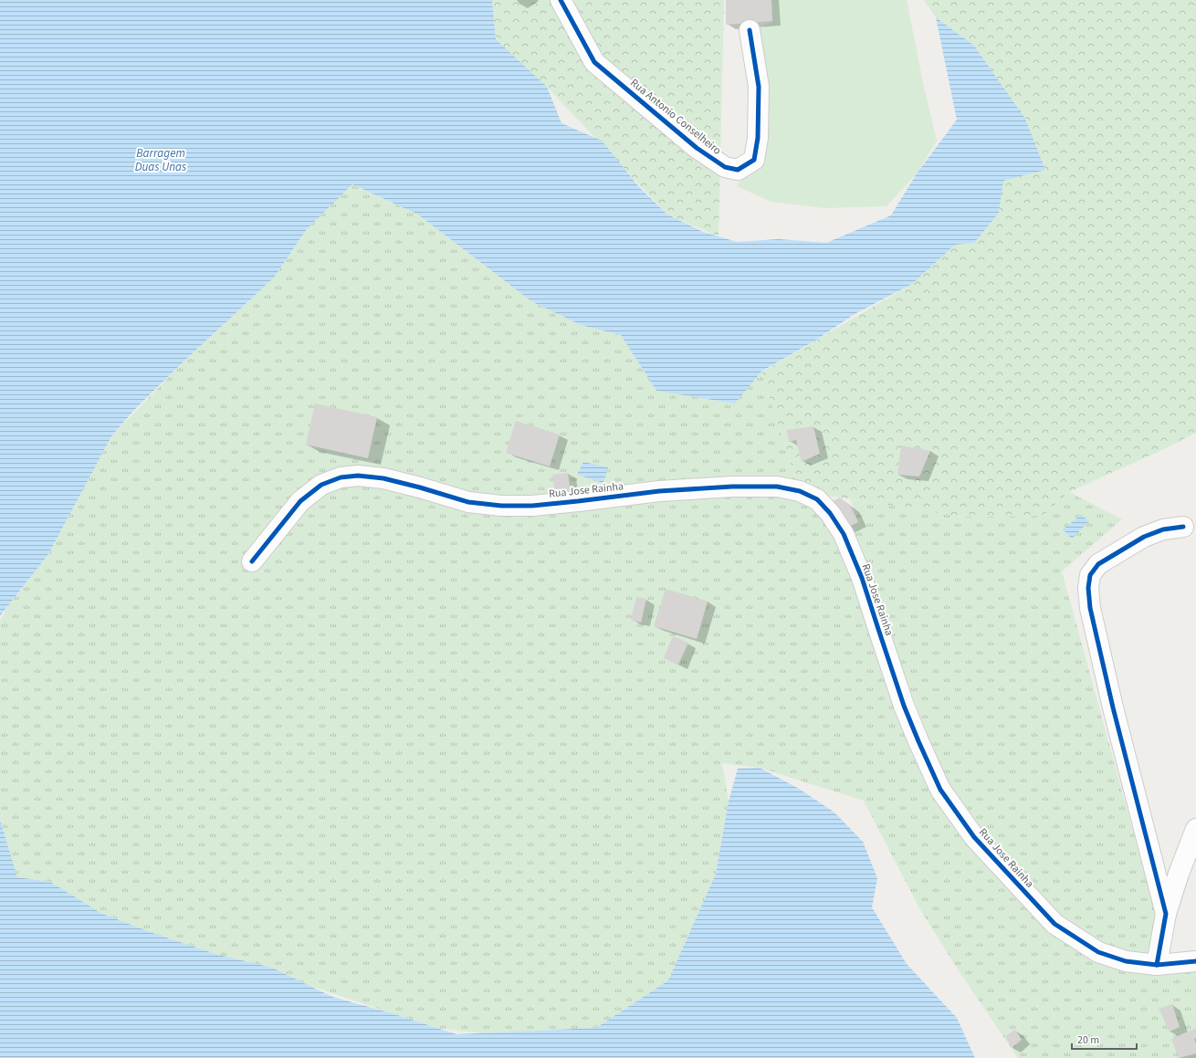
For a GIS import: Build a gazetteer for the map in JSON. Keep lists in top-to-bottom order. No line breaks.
{"streets":{"street":["Rua Antonio Conselheiro","Rua Jose Rainha"]},"water":["Barragem Duas Unas"],"scale_bar":"20 m"}
